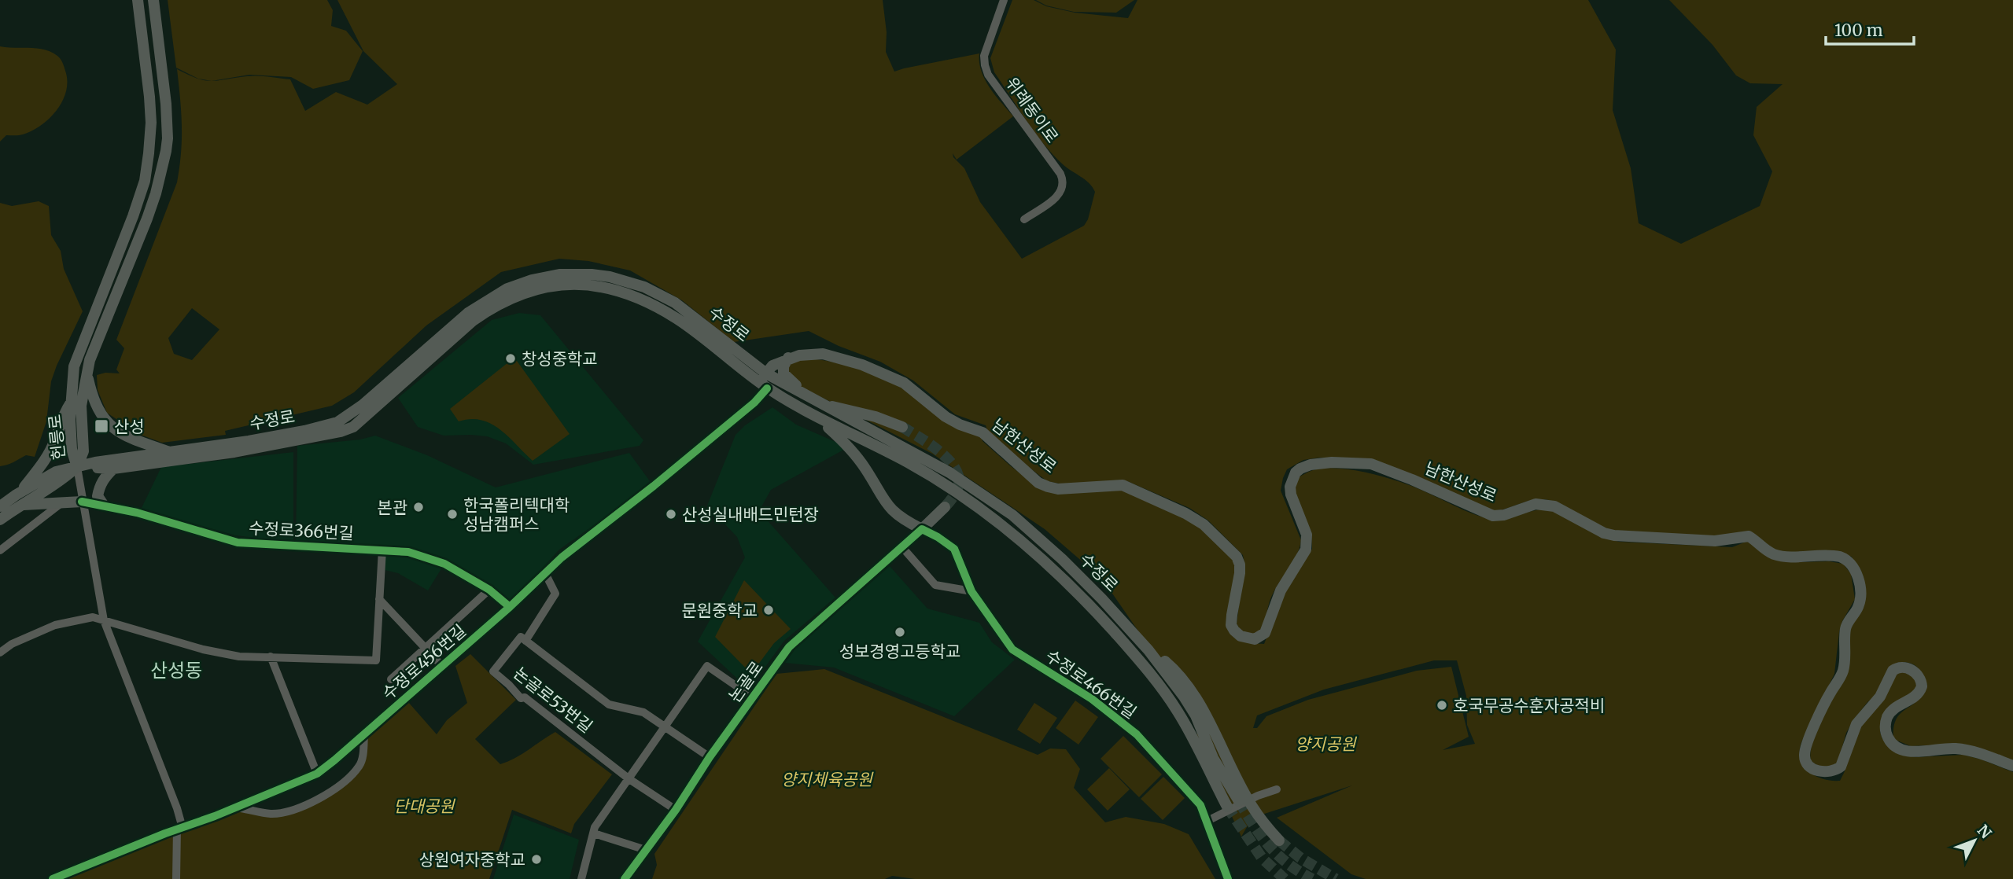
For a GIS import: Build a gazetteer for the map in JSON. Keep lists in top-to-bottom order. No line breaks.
{"streets":{"main road":["수정로","헌릉로","남한산성로"],"street":["위례동이로","수정로366번길","수정로456번길","논골로","수정로466번길","논골로53번길"]},"crossings":[["수정로","헌릉로"],["수정로","남한산성로"],["수정로","수정로456번길"],["남한산성로","수정로456번길"],["수정로366번길","수정로456번길"],["논골로","수정로466번길"],["논골로","논골로53번길"]],"districts":["산성동"],"parks":["양지공원","양지체육공원","단대공원"],"places":{"other":["창성중학교","본관","한국폴리텍대학 성남캠퍼스","산성실내배드민턴장","문원중학교","성보경영고등학교","호국무공수훈자공적비","상원여자중학교"],"transit":["산성"]},"scale_bar":"100 m","north":"top right"}
